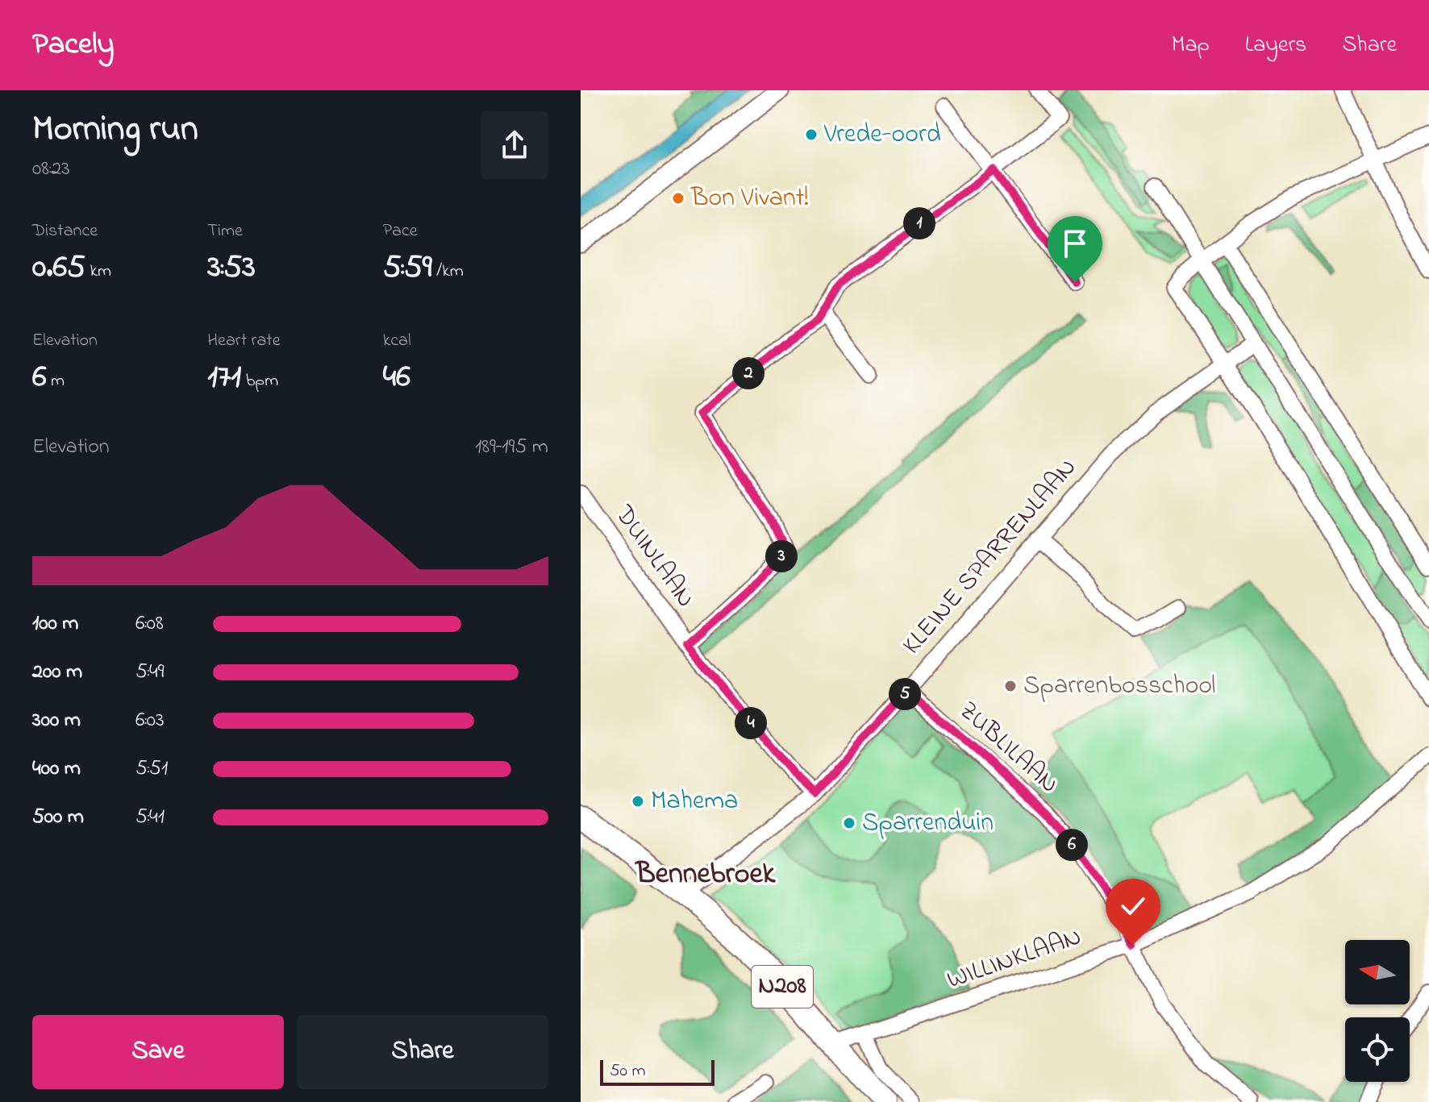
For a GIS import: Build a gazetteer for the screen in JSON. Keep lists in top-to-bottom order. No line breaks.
{"streets":{"main road":["N208"],"street":["DUINLAAN","KLEINE SPARRENLAAN","ZUBLILAAN","WILLINKLAAN"]},"crossings":[["DUINLAAN","KLEINE SPARRENLAAN"],["KLEINE SPARRENLAAN","ZUBLILAAN"],["KLEINE SPARRENLAAN","N208"],["ZUBLILAAN","WILLINKLAAN"],["WILLINKLAAN","N208"]],"districts":["Bennebroek"],"places":["Vrede-oord","Bon Vivant!","Sparrenbosschool","Mahema","Sparrenduin"],"scale_bar":"50 m","north":"left","page":{"header":"Pacely","nav":["Map","Layers","Share"],"heading":["Morning run","08:23"],"stats":[["Distance","0.65 km"],["Time","3:53"],["Pace","5:59 /km"],["Elevation","6 m"],["Heart rate","171 bpm"],["kcal","46"]],"pins":["1","2","3","5","4","6"],"chart":["Elevation","189–195 m"],"list":[{"name":"100 m","note":"6:08"},{"name":"200 m","note":"5:49"},{"name":"300 m","note":"6:03"},{"name":"400 m","note":"5:51"},{"name":"500 m","note":"5:41"}],"buttons":["Save","Share"],"scale":"50 m"}}
